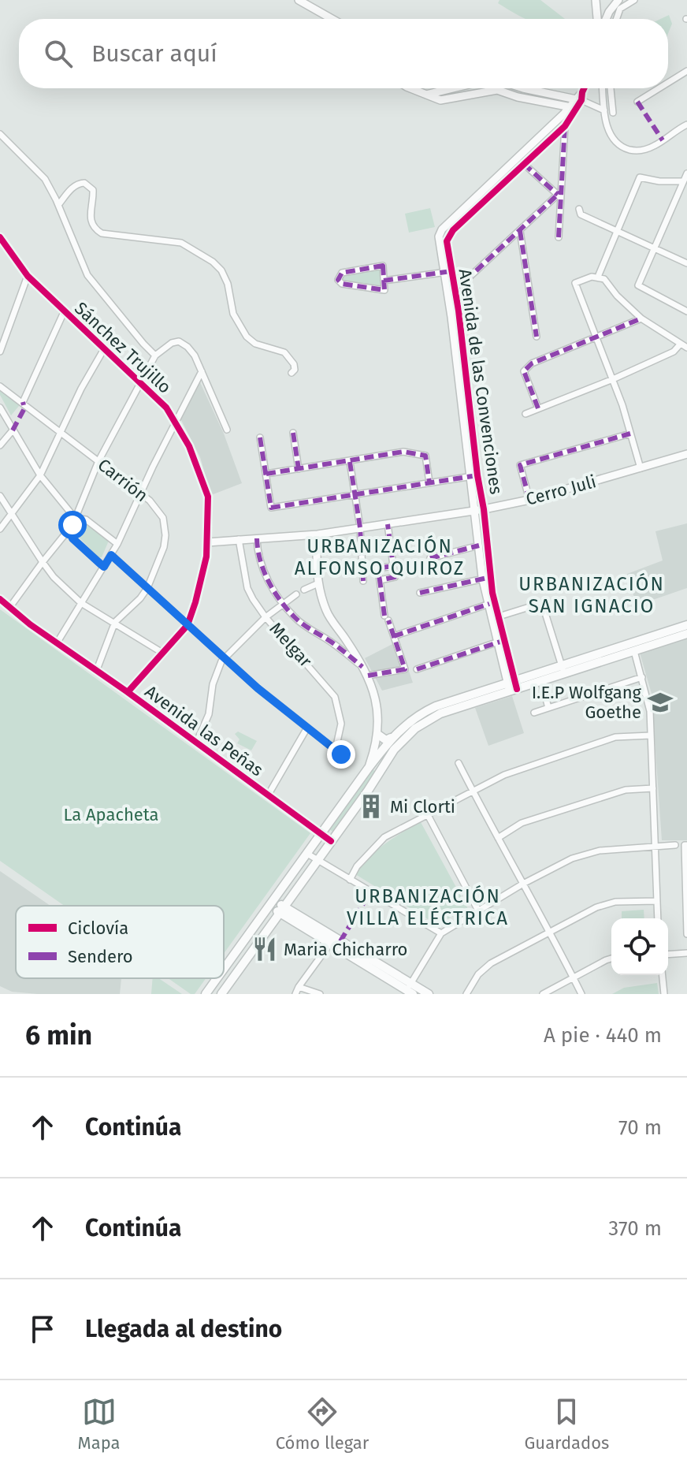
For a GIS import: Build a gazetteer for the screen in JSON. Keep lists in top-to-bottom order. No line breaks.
{"streets":{"street":["Sánchez Trujillo","Avenida de las Convenciones","Carrión","Cerro Juli","Melgar","Avenida las Peñas"]},"crossings":[["Sánchez Trujillo","Cerro Juli"],["Sánchez Trujillo","Avenida las Peñas"],["Avenida de las Convenciones","Cerro Juli"],["Carrión","Avenida las Peñas"],["Cerro Juli","Melgar"]],"districts":["URBANIZACIÓN ALFONSO QUIROZ","URBANIZACIÓN SAN IGNACIO","URBANIZACIÓN VILLA ELÉCTRICA"],"parks":["La Apacheta"],"places":{"school or university":["I.E.P Wolfgang Goethe"],"building":["Mi Clorti"],"restaurant":["Maria Chicharro"]},"legend":["Ciclovía","Sendero"],"page":{"search":"Buscar aquí","heading":["6 min","A pie · 440 m"],"list":[["Continúa","70 m"],["Continúa","370 m"],"Llegada al destino"],"nav":["Mapa","Cómo llegar","Guardados"]}}
